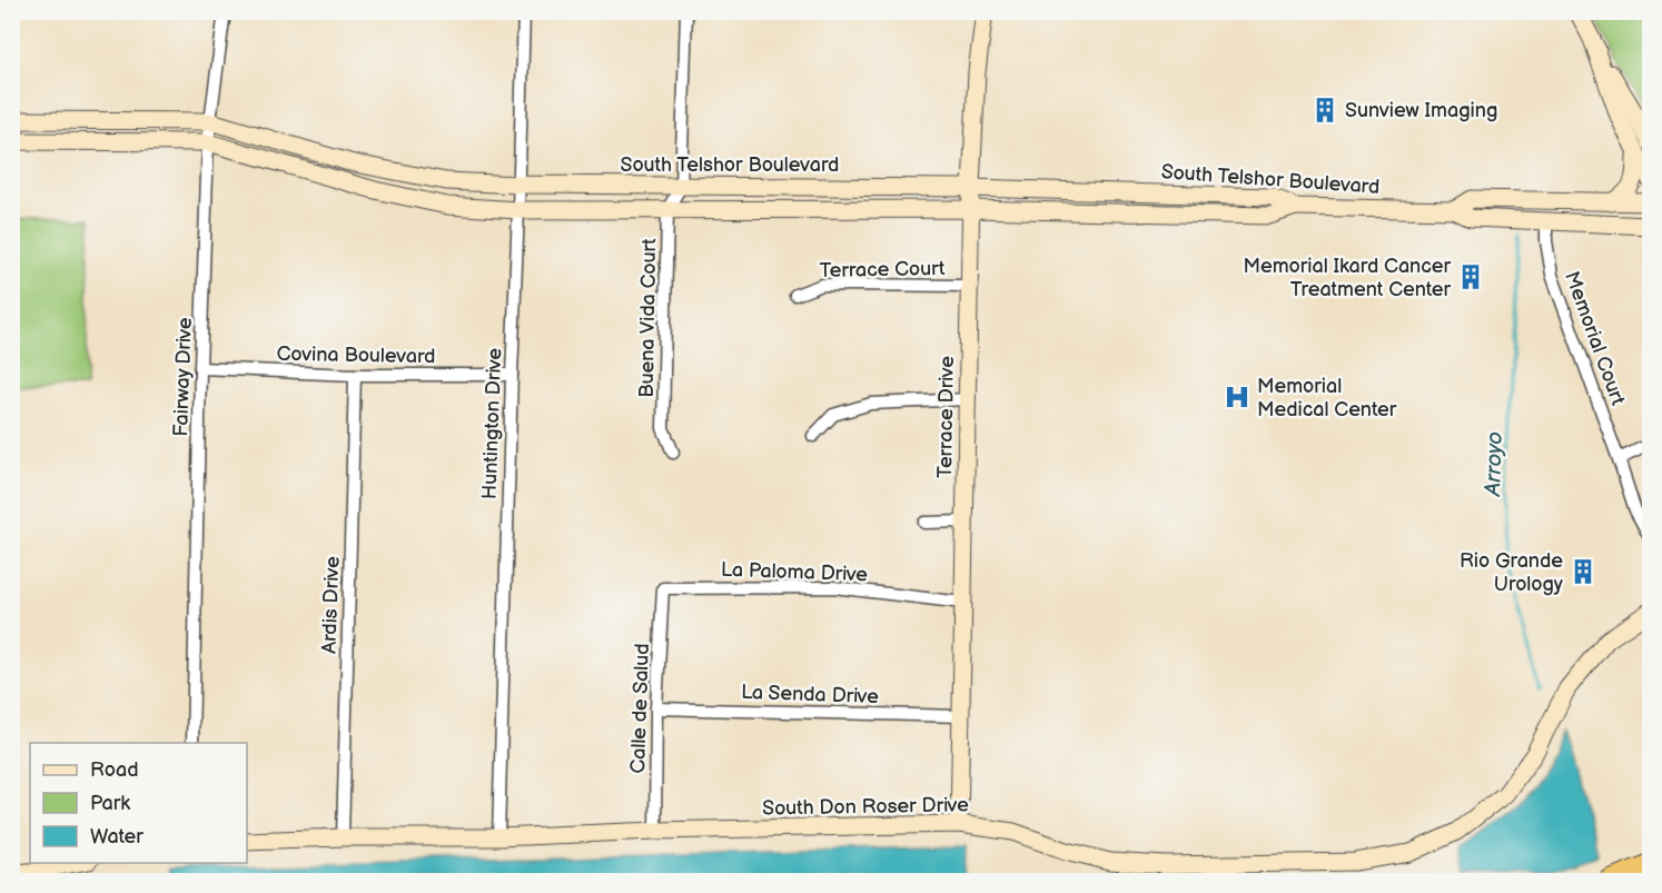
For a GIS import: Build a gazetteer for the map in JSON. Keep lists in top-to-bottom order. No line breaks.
{"streets":{"main road":["South Telshor Boulevard","Terrace Drive","South Don Roser Drive"],"street":["Terrace Court","Buena Vida Court","Memorial Court","Covina Boulevard","Fairway Drive","Huntington Drive","La Paloma Drive","Ardis Drive","La Senda Drive","Calle de Salud"]},"crossings":[["South Telshor Boulevard","Buena Vida Court"],["South Telshor Boulevard","Memorial Court"],["South Telshor Boulevard","Fairway Drive"],["South Telshor Boulevard","Terrace Drive"],["South Telshor Boulevard","Huntington Drive"],["Terrace Court","Terrace Drive"],["Covina Boulevard","Fairway Drive"],["Covina Boulevard","Huntington Drive"],["Covina Boulevard","Ardis Drive"],["Terrace Drive","La Paloma Drive"],["Terrace Drive","La Senda Drive"],["Terrace Drive","South Don Roser Drive"],["Huntington Drive","South Don Roser Drive"],["La Paloma Drive","Calle de Salud"],["Ardis Drive","South Don Roser Drive"],["La Senda Drive","Calle de Salud"],["Calle de Salud","South Don Roser Drive"]],"water":["Arroyo"],"places":{"building":["Sunview Imaging","Memorial Ikard Cancer Treatment Center","Rio Grande Urology"],"hospital":["Memorial Medical Center"]},"legend":["Road","Park","Water"]}
